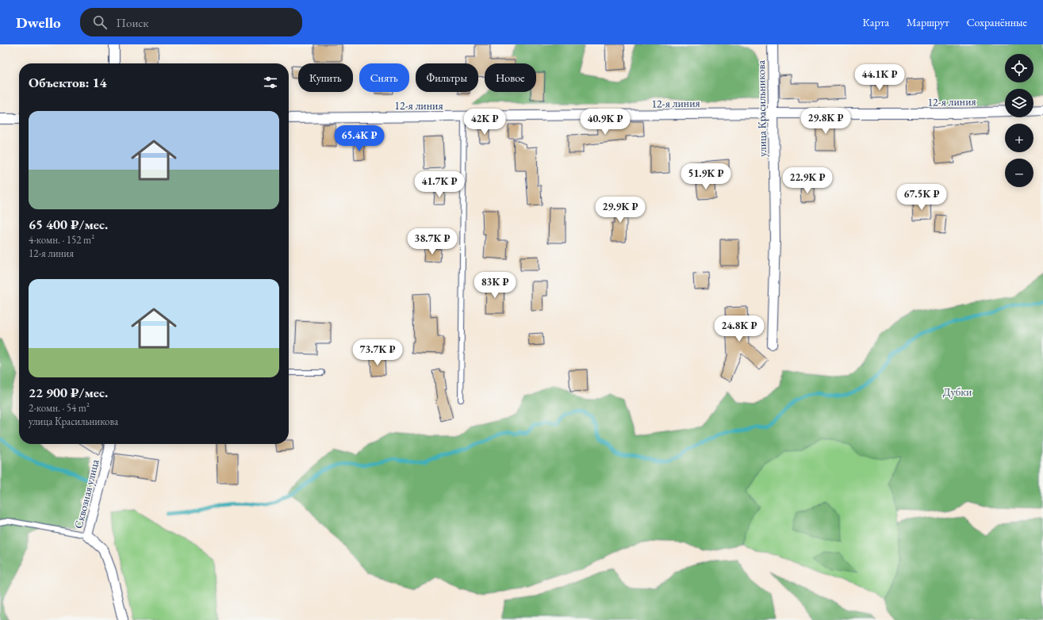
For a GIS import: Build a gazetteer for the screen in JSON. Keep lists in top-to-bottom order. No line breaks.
{"streets":{"street":["12-я линия","улица Красильникова","Сквозная улица"]},"crossings":[["12-я линия","улица Красильникова"]],"parks":["Дубки"],"page":{"header":"Dwello","search":"Поиск","nav":["Карта","Маршрут","Сохранённые"],"map_buttons":["+","−"],"chip":["Купить","Снять","Фильтры","Новое"],"heading":"Объектов: 14","price":["44.1K ₽","29.8K ₽","42K ₽","40.9K ₽","65.4K ₽","51.9K ₽","22.9K ₽","41.7K ₽","67.5K ₽","29.9K ₽","38.7K ₽","83K ₽","24.8K ₽","73.7K ₽"],"list":[{"name":"65 400 ₽/мес.","note":"4-комн. · 152 m² · 12-я линия"},{"name":"22 900 ₽/мес.","note":"2-комн. · 54 m² · улица Красильникова"}]}}
